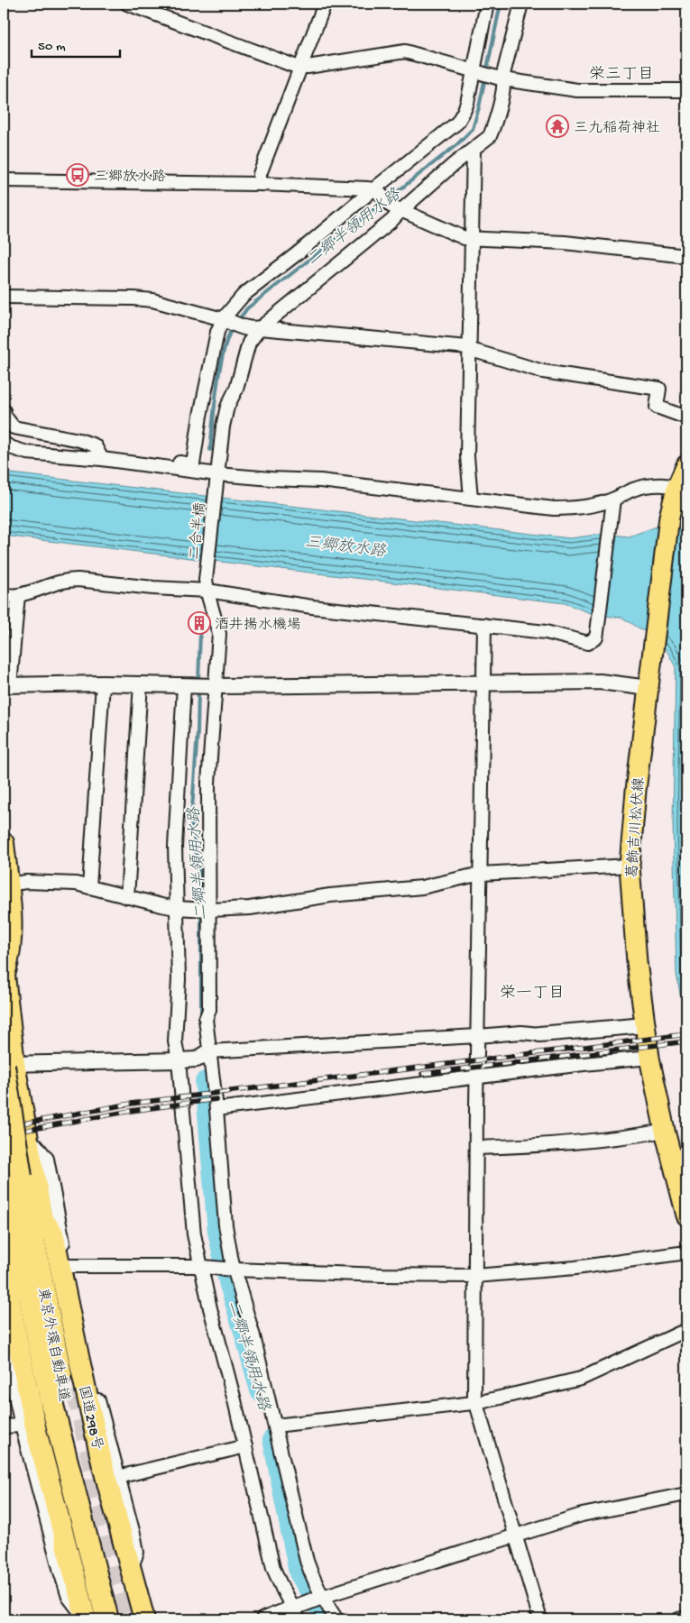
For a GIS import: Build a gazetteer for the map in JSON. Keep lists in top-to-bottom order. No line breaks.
{"streets":{"highway":["東京外環自動車道","国道298号"],"main road":["葛飾吉川松伏線"],"street":["二合半橋"]},"crossings":[["東京外環自動車道","国道298号"]],"districts":["栄三丁目","栄一丁目"],"water":["二郷半領用水路","三郷放水路"],"places":{"temple":["三九稲荷神社"],"bus stop":["三郷放水路"],"building":["酒井揚水機場"]},"scale_bar":"50 m"}
